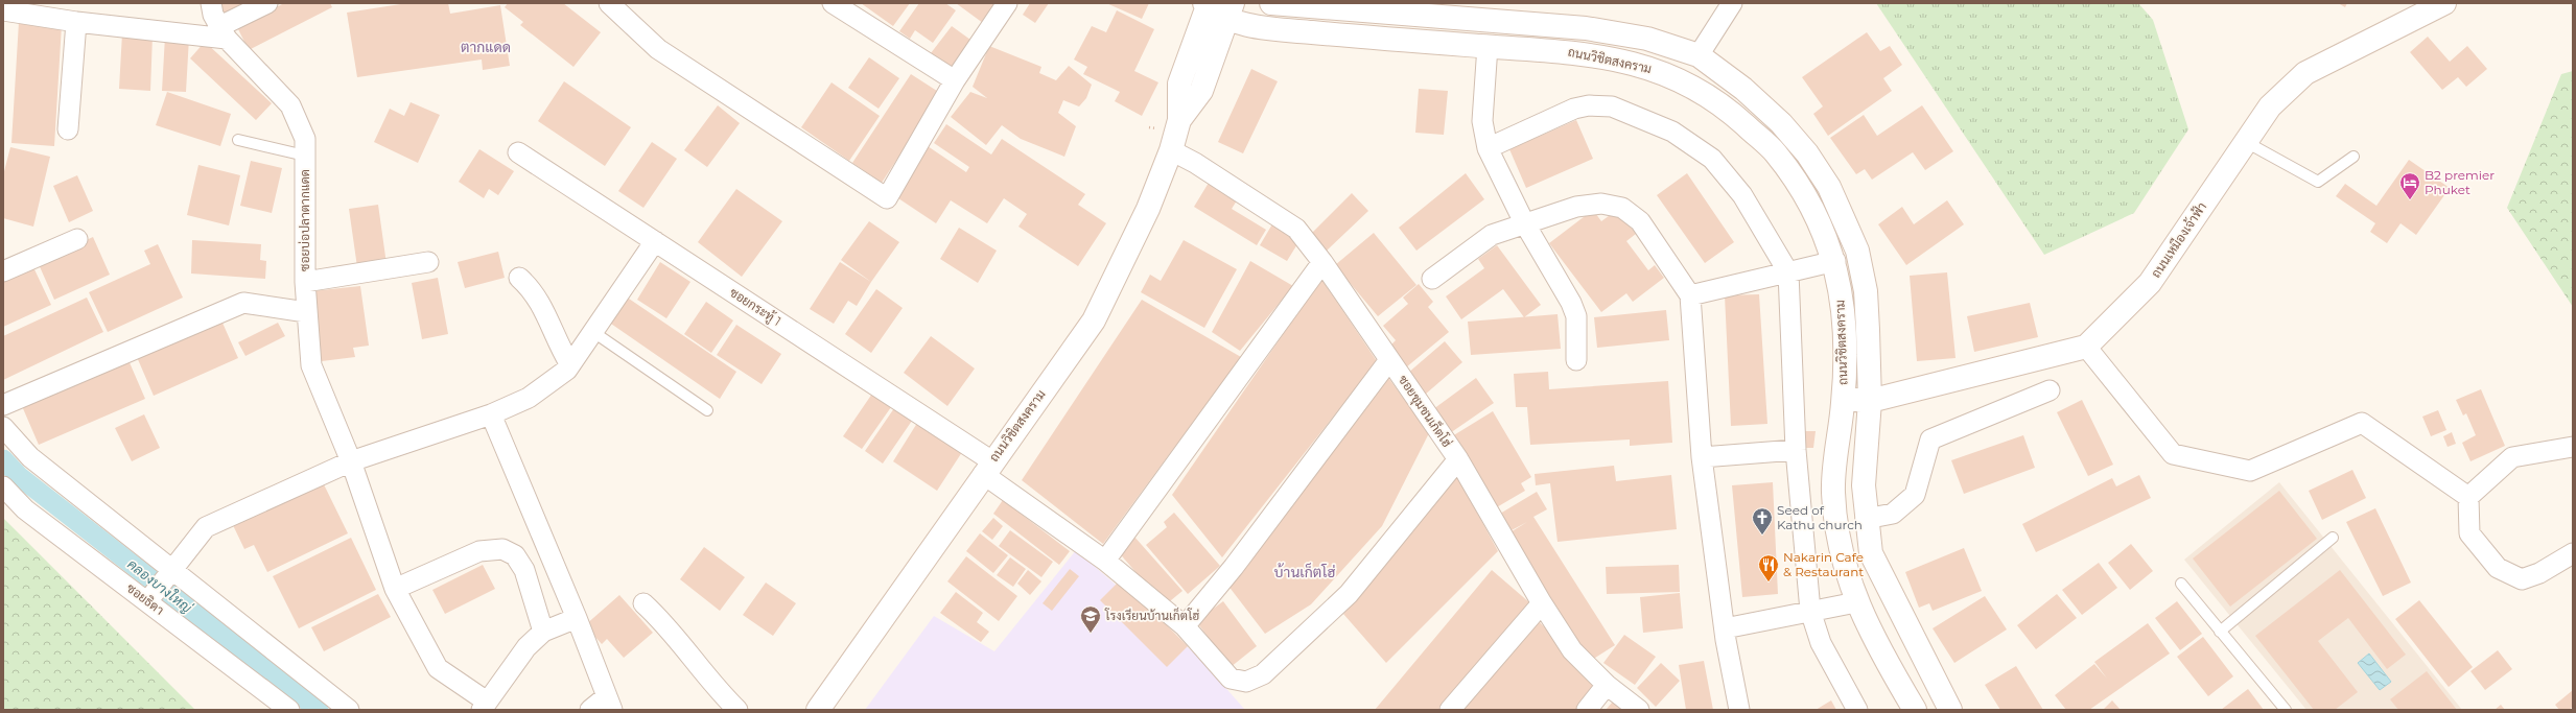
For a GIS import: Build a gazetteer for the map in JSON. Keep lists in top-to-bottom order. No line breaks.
{"streets":{"main road":["ถนนวิชิตสงคราม","ถนนเหมืองเจ้าฟ้า"],"street":["ซอยบ่อปลาตากแดด","ซอยกระทู้ 1","ซอยชุมชนเก็ตโฮ่","ซอยธิดา"]},"crossings":[["ถนนวิชิตสงคราม","ซอยกระทู้ 1"],["ถนนวิชิตสงคราม","ซอยชุมชนเก็ตโฮ่"],["ซอยกระทู้ 1","ซอยชุมชนเก็ตโฮ่"]],"districts":["ตากแดด","บ้านเก็ตโฮ่"],"water":["คลองบางใหญ่"],"places":{"hotel":["B2 premier Phuket"],"church":["Seed of Kathu church"],"restaurant":["Nakarin Cafe & Restaurant"],"school or university":["โรงเรียนบ้านเก็ตโฮ่"]}}
